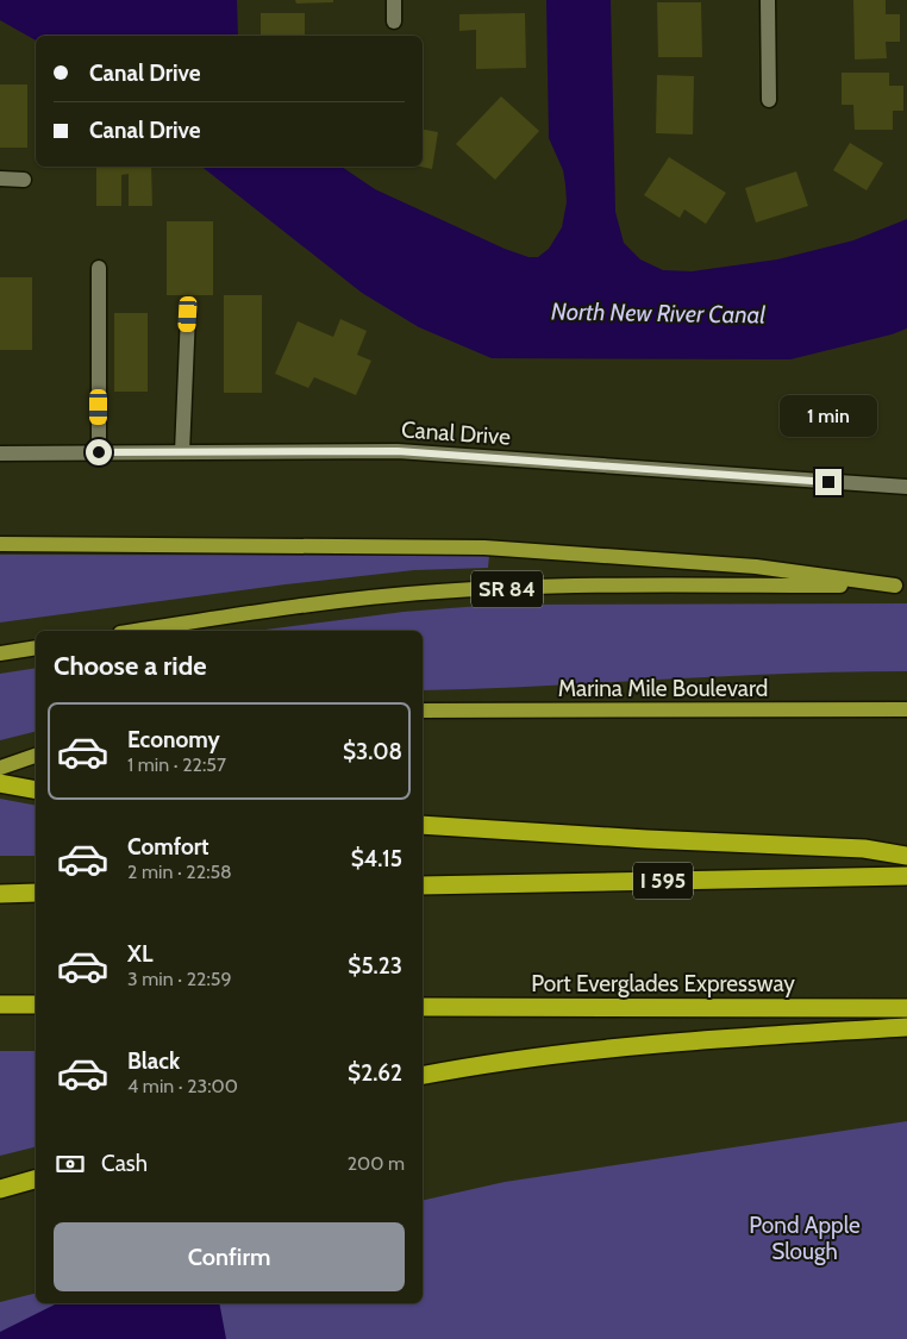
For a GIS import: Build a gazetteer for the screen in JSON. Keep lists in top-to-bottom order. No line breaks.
{"streets":{"highway":["I 595","Port Everglades Expressway"],"main road":["SR 84","Marina Mile Boulevard"],"street":["Canal Drive"]},"water":["North New River Canal"],"parks":["Pond Apple Slough"],"page":{"banner":["Canal Drive","Canal Drive"],"bubble":"1 min","heading":"Choose a ride","list":[{"name":"Economy","note":"1 min · 22:57","value":"$3.08"},{"name":"Comfort","note":"2 min · 22:58","value":"$4.15"},{"name":"XL","note":"3 min · 22:59","value":"$5.23"},{"name":"Black","note":"4 min · 23:00","value":"$2.62"}],"pay":["Cash","200 m"],"buttons":"Confirm"}}
